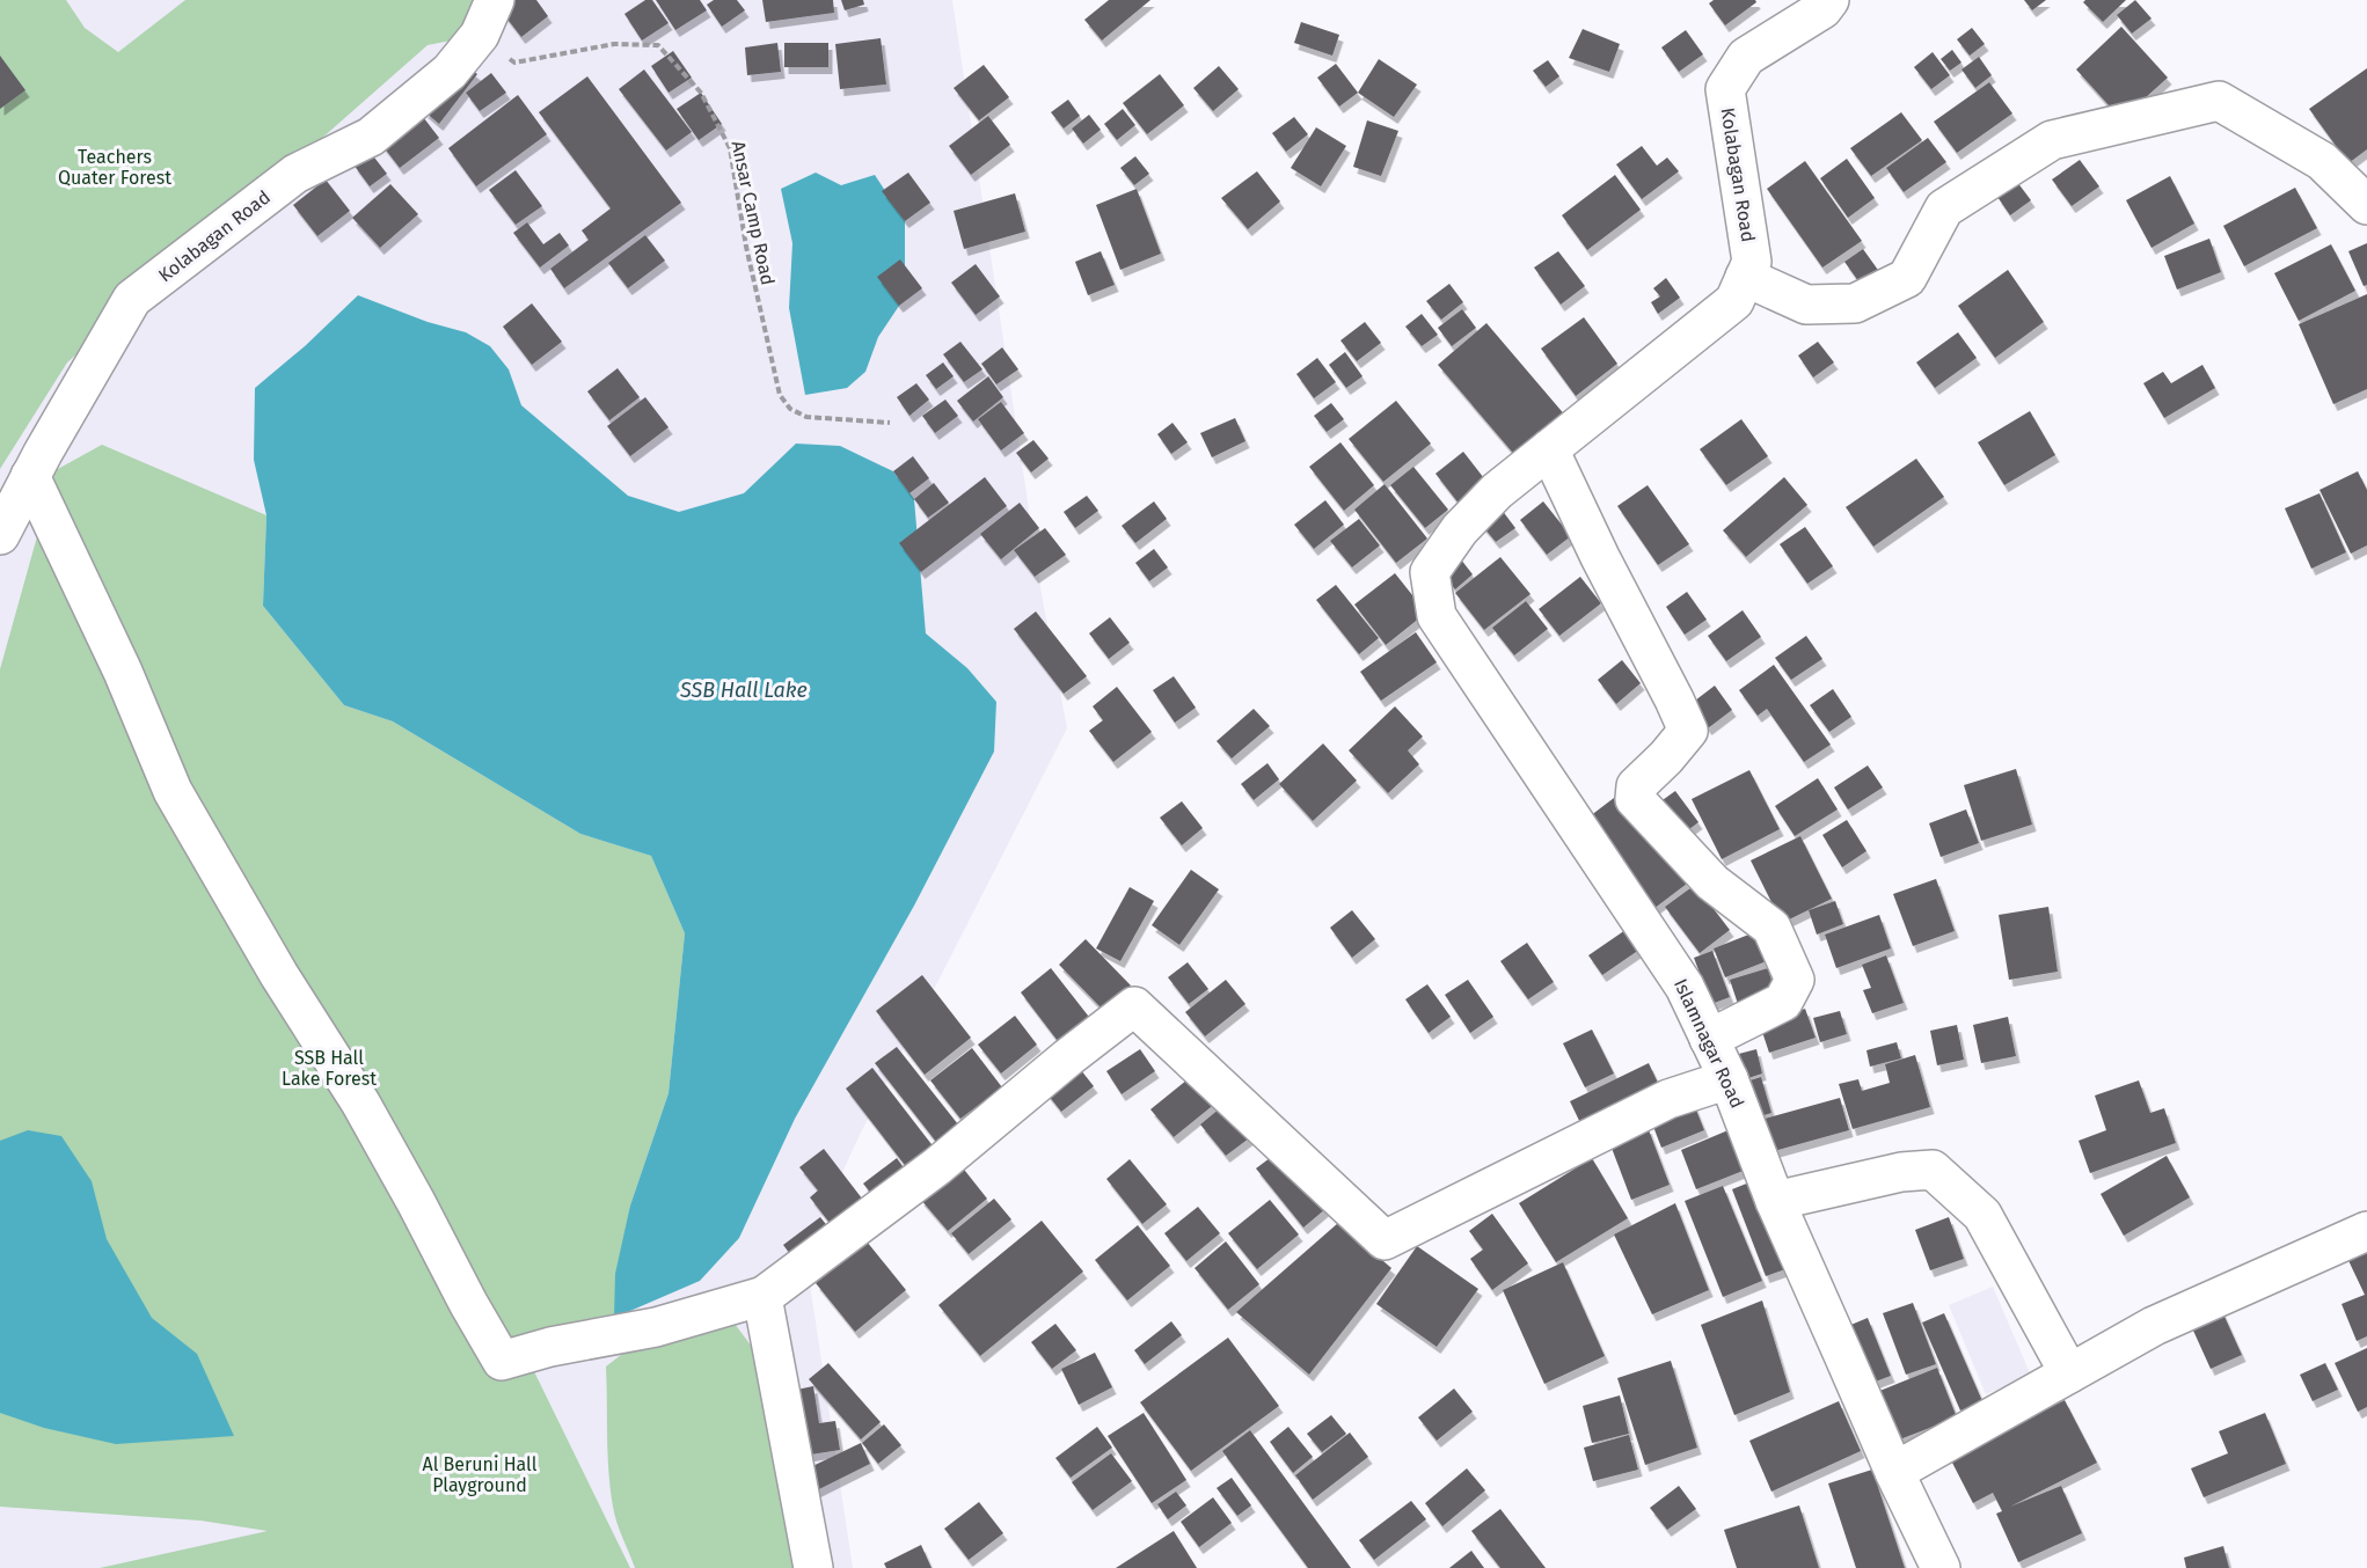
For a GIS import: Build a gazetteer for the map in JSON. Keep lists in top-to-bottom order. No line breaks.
{"streets":{"street":["Kolabagan Road","Islamnagar Road"],"path":["Ansar Camp Road"]},"crossings":[["Kolabagan Road","Ansar Camp Road"],["Kolabagan Road","Islamnagar Road"]],"water":["SSB Hall Lake"],"parks":["Teachers Quater Forest","SSB Hall Lake Forest","Al Beruni Hall Playground"]}
